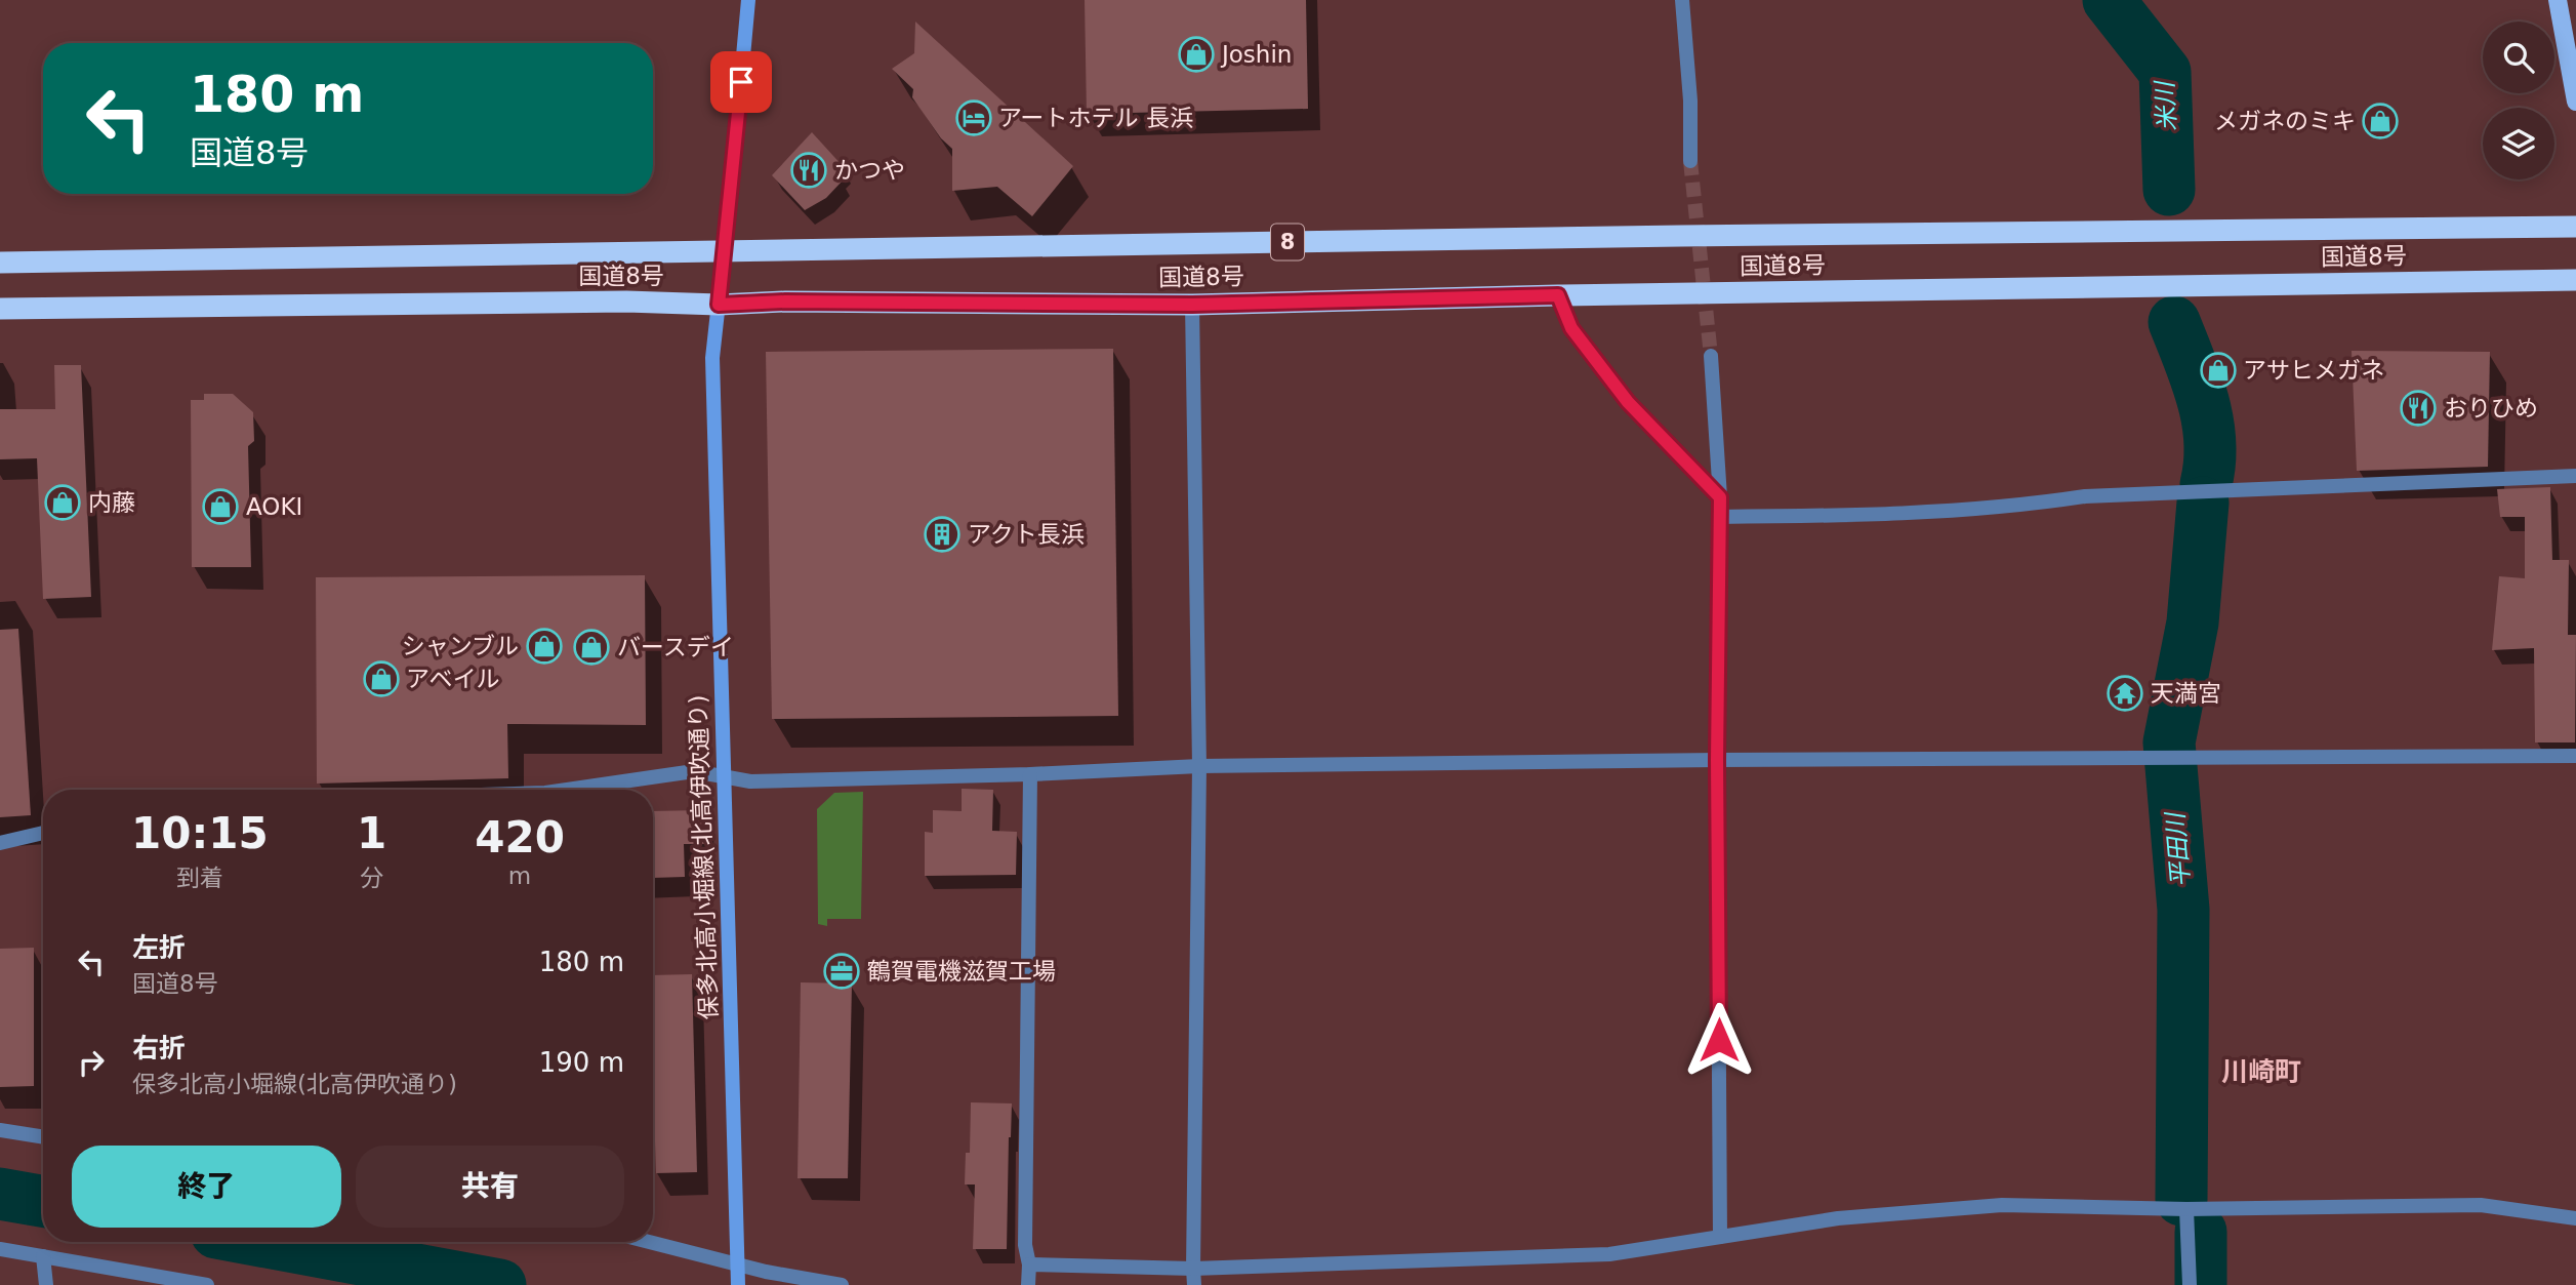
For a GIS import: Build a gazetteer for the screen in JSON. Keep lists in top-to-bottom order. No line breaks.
{"streets":{"highway":["8","国道8号"],"street":["保多北高小堀線(北高伊吹通り)"]},"crossings":[["国道8号","保多北高小堀線(北高伊吹通り)"]],"districts":["川崎町"],"water":["米川","平田川"],"places":{"shop":["Joshin","メガネのミキ","アサヒメガネ","内藤","AOKI","シャンブル","バースデイ","アベイル"],"hotel":["アートホテル 長浜"],"restaurant":["かつや","おりひめ"],"building":["アクト長浜"],"temple":["天満宮"],"office":["鶴賀電機滋賀工場"]},"page":{"turn":["180 m","国道8号"],"eta":["10:15","到着","1","分","420","m"],"list":[{"name":"左折","note":"国道8号","value":"180 m"},{"name":"右折","note":"保多北高小堀線(北高伊吹通り)","value":"190 m"}],"buttons":["終了","共有"]}}
